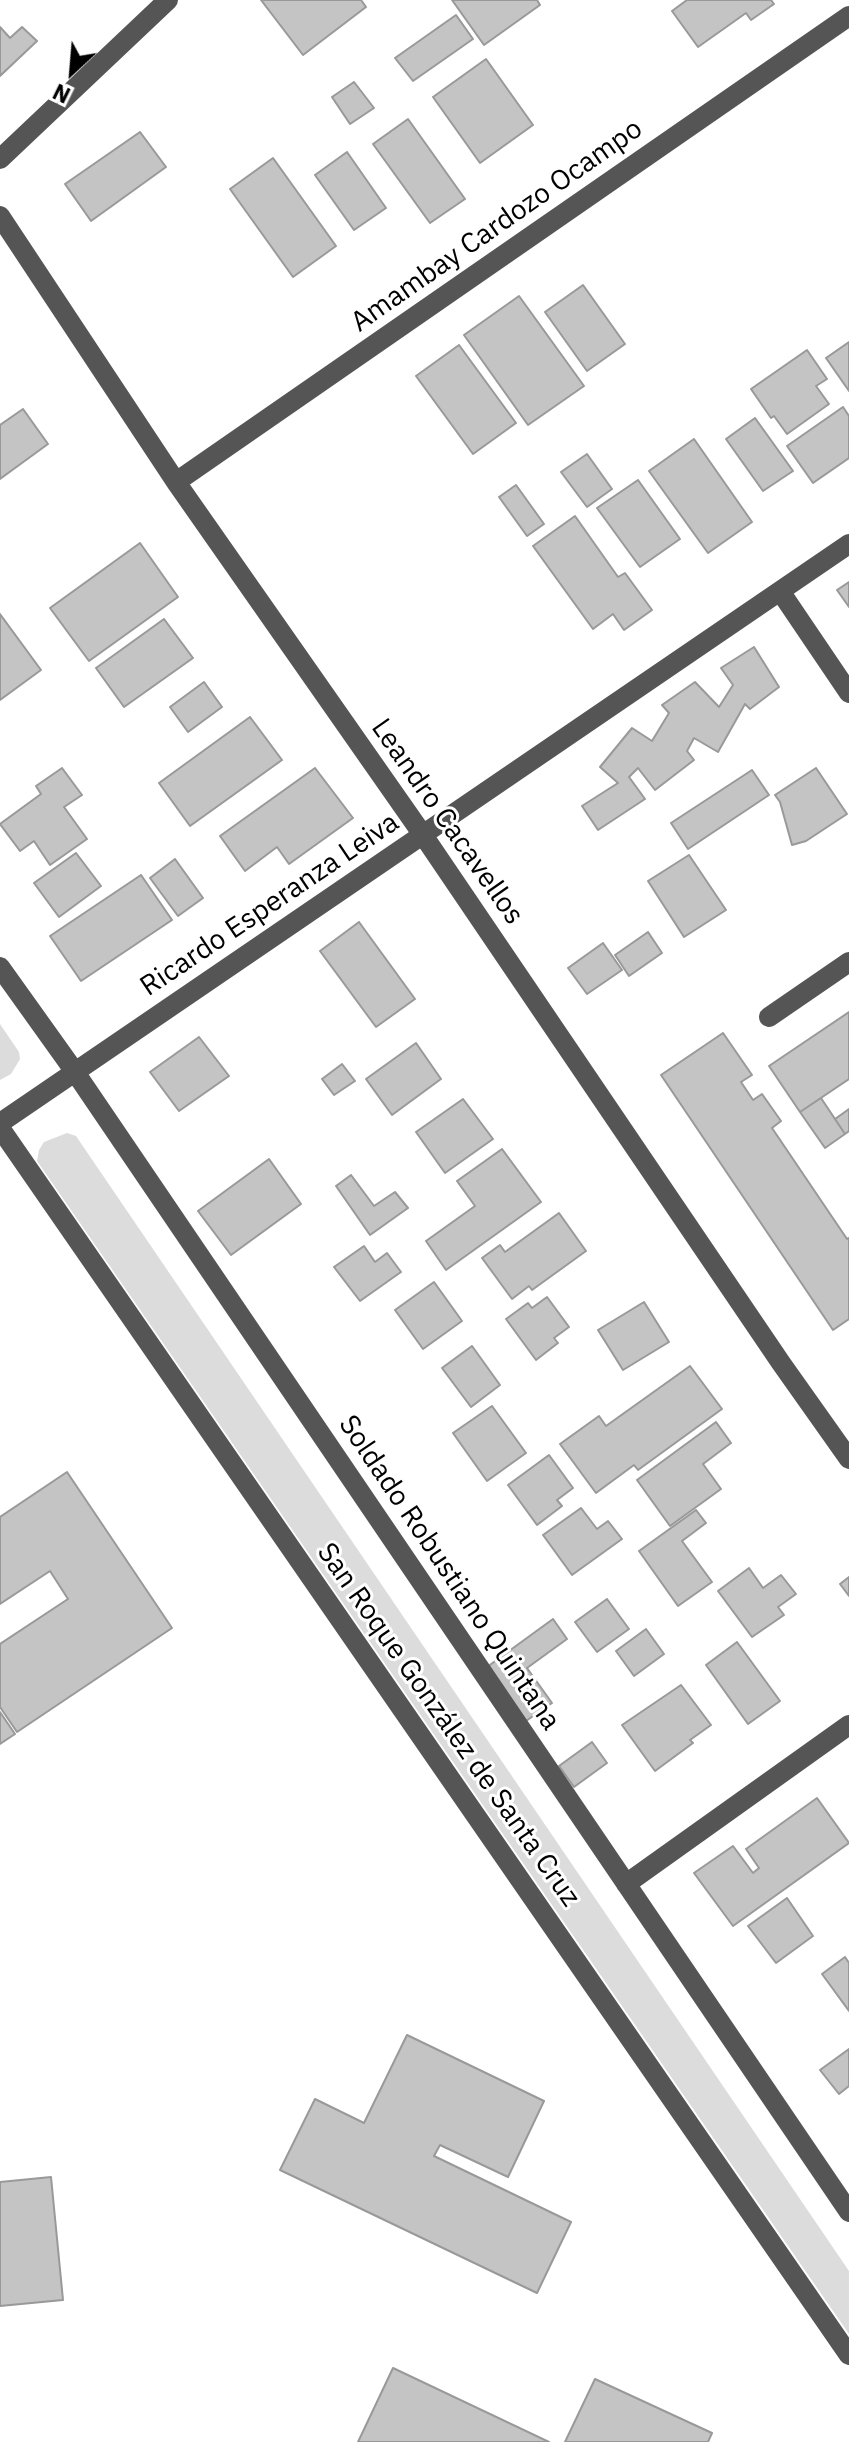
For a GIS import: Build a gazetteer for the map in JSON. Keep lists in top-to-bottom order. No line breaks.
{"streets":{"street":["Amambay Cardozo Ocampo","Leandro Cacavellos","Ricardo Esperanza Leiva","Soldado Robustiano Quintana","San Roque González de Santa Cruz"]},"crossings":[["Amambay Cardozo Ocampo","Leandro Cacavellos"],["Leandro Cacavellos","Ricardo Esperanza Leiva"],["Ricardo Esperanza Leiva","Soldado Robustiano Quintana"],["Ricardo Esperanza Leiva","San Roque González de Santa Cruz"]],"north":"bottom left"}
